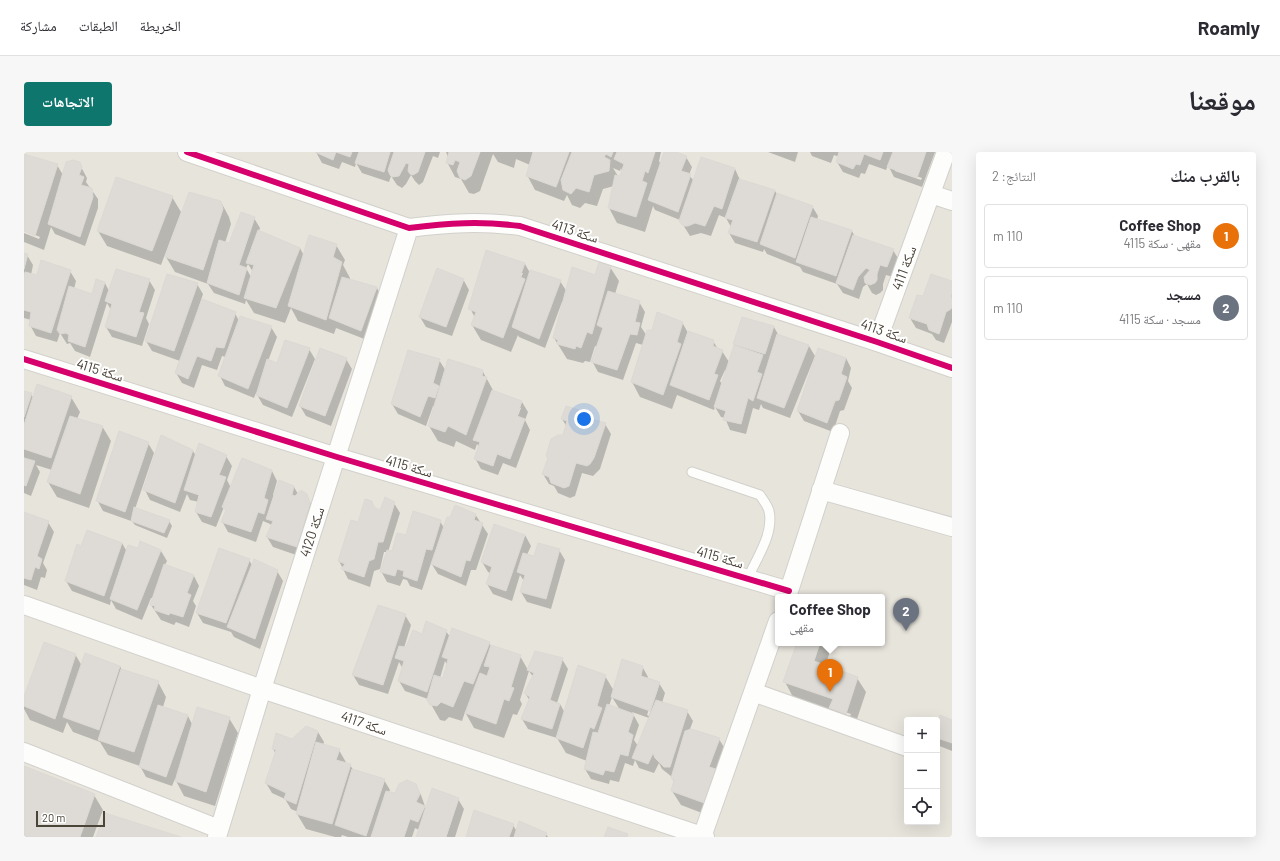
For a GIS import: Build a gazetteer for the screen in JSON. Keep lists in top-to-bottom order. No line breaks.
{"streets":{"street":["سكة 4113","سكة 4111","سكة 4115","سكة 4120","سكة 4117"]},"crossings":[["سكة 4113","سكة 4111"],["سكة 4113","سكة 4120"],["سكة 4115","سكة 4120"],["سكة 4120","سكة 4117"]],"scale_bar":"20 m","page":{"header":"Roamly","nav":["الخريطة","الطبقات","مشاركة"],"title":"موقعنا","buttons":"الاتجاهات","heading":["بالقرب منك","النتائج: 2"],"list":[{"mark":"1","name":"Coffee Shop","note":"مقهى · سكة 4115","value":"110 m"},{"mark":"2","name":"مسجد","note":"مسجد · سكة 4115","value":"110 m"}],"popup":["Coffee Shop","مقهى"],"pins":["2","1"],"map_buttons":["+","−"],"scale":"20 m"}}
